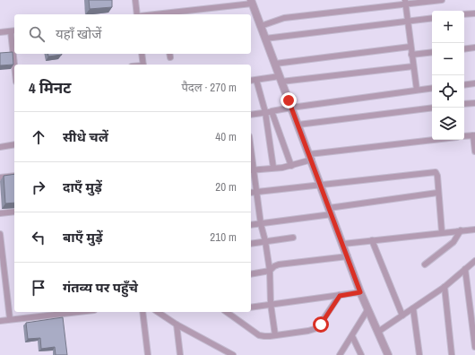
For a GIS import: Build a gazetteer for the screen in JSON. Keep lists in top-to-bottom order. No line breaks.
{"page":{"map_buttons":["+","−"],"search":"यहाँ खोजें","heading":["4 मिनट","पैदल · 270 m"],"list":[["सीधे चलें","40 m"],["दाएँ मुड़ें","20 m"],["बाएँ मुड़ें","210 m"],"गंतव्य पर पहुँचे"]}}
